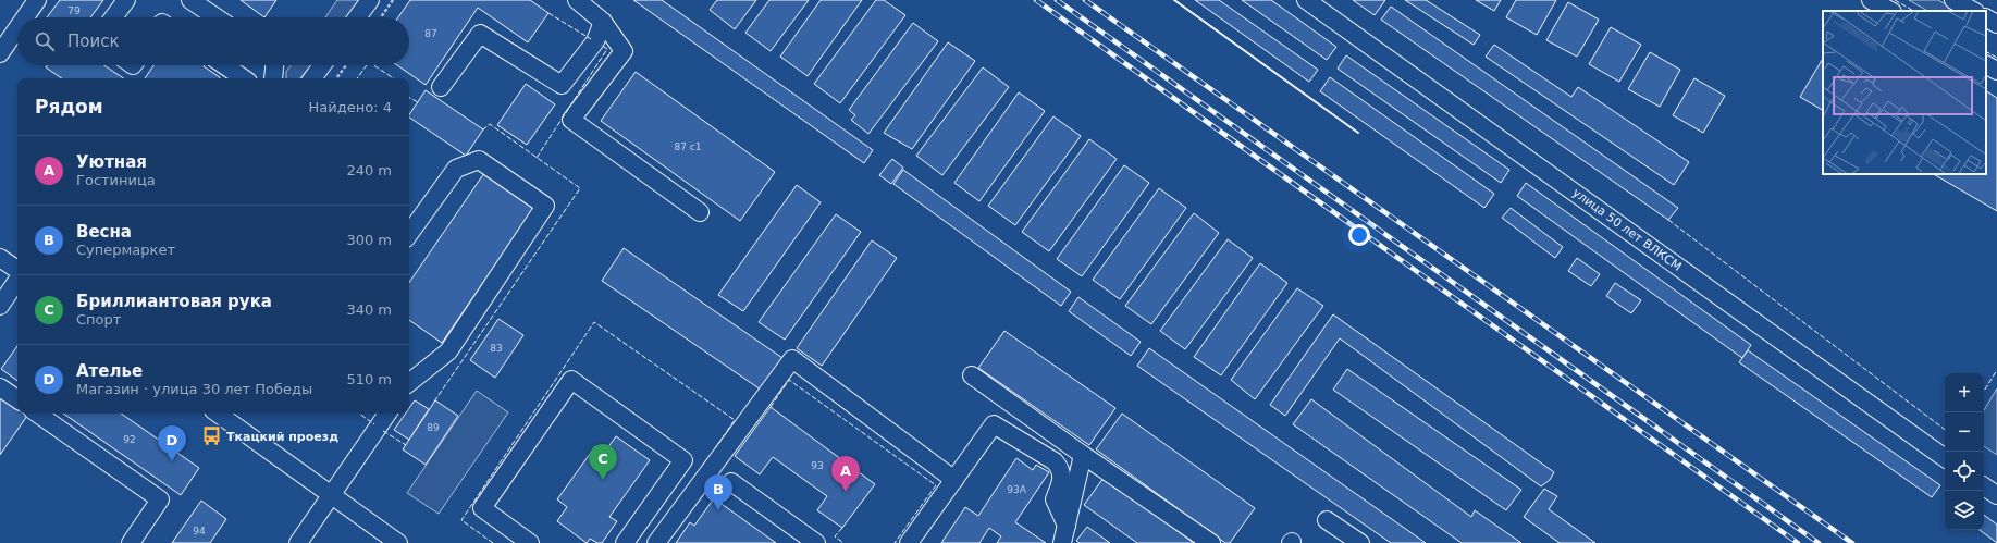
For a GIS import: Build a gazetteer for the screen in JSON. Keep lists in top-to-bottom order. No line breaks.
{"streets":{"street":["улица 50 лет ВЛКСМ"]},"places":{"bus stop":["Ткацкий проезд"]},"house_numbers":["79","87","87 с1","83","89","92","93","93А","94"],"page":{"search":"Поиск","heading":["Рядом","Найдено: 4"],"list":[{"mark":"A","name":"Уютная","note":"Гостиница","value":"240 m"},{"mark":"B","name":"Весна","note":"Супермаркет","value":"300 m"},{"mark":"C","name":"Бриллиантовая рука","note":"Спорт","value":"340 m"},{"mark":"D","name":"Ателье","note":"Магазин · улица 30 лет Победы","value":"510 m"}],"map_buttons":["+","−"],"pins":["D","C","A","B"]}}
